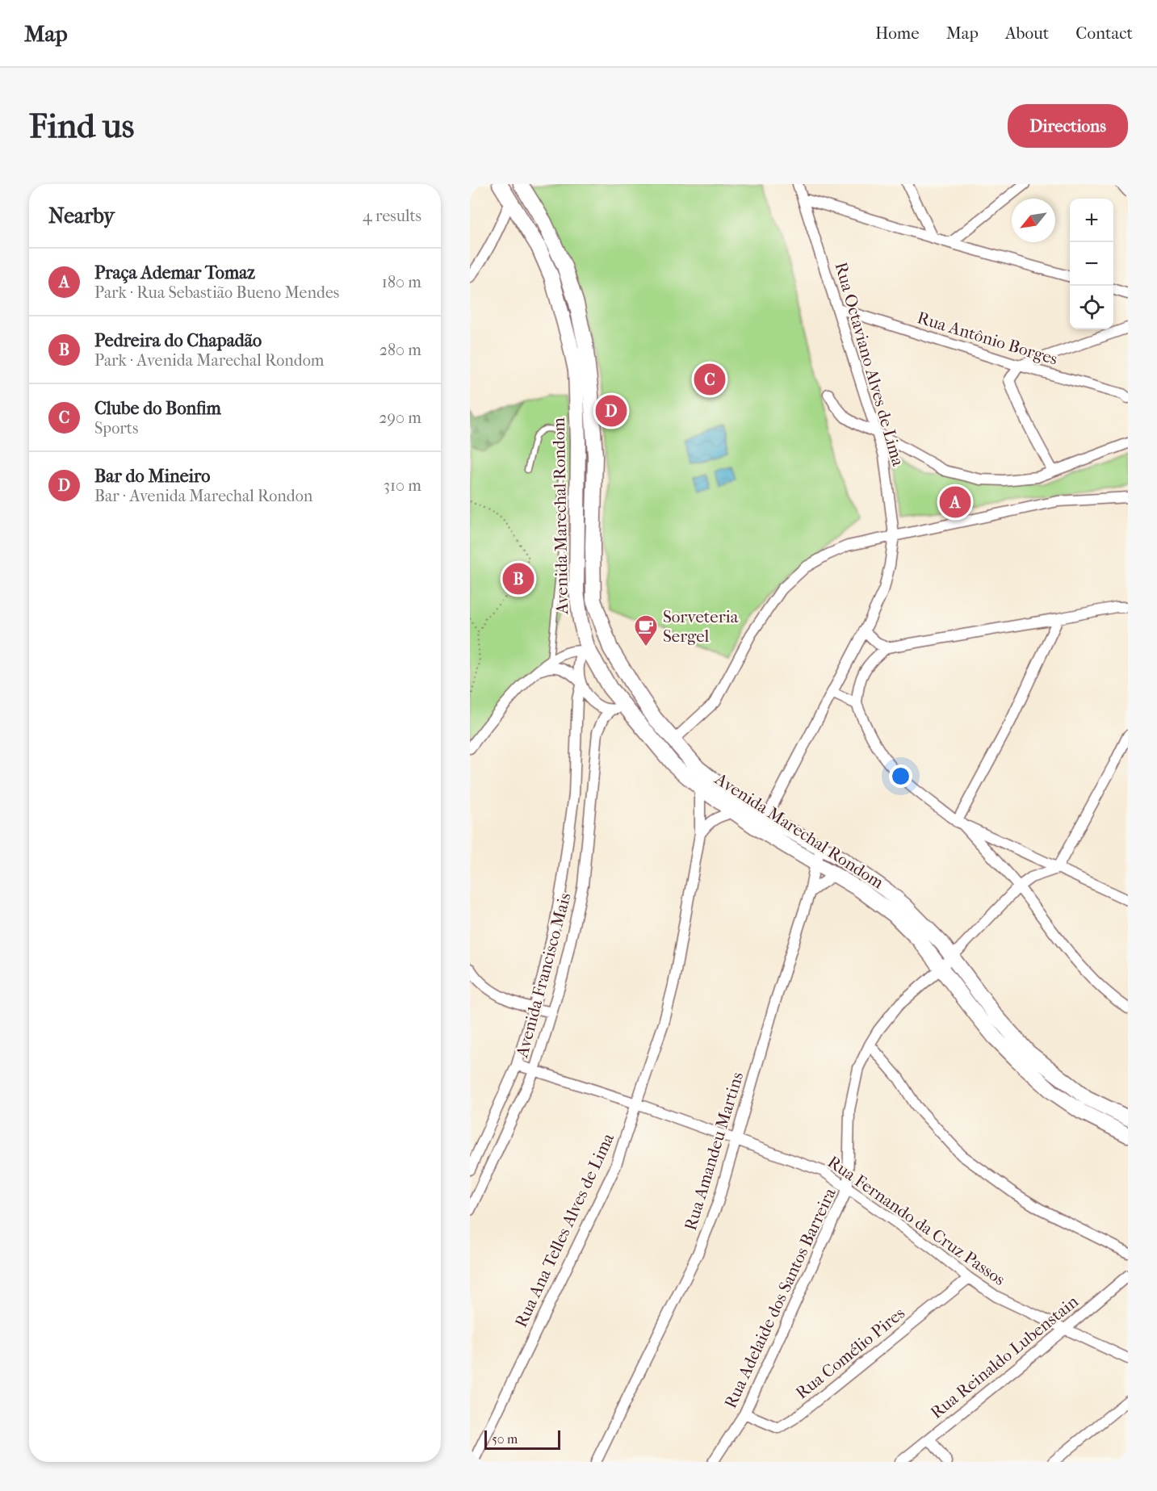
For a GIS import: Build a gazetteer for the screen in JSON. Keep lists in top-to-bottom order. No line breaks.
{"streets":{"main road":["Avenida Marechal Rondom"],"street":["Rua Antônio Borges","Rua Octaviano Alves de Lima","Avenida Francisco Mais","Rua Amandeu Martins","Rua Fernando da Cruz Passos","Rua Ana Telles Alves de Lima","Rua Adelaide dos Santos Barreira","Rua Comélio Pires","Rua Reinaldo Lubenstain"]},"crossings":[["Rua Antônio Borges","Rua Octaviano Alves de Lima"],["Avenida Marechal Rondom","Avenida Francisco Mais"],["Avenida Marechal Rondom","Rua Amandeu Martins"],["Avenida Marechal Rondom","Rua Ana Telles Alves de Lima"],["Avenida Marechal Rondom","Rua Adelaide dos Santos Barreira"],["Avenida Francisco Mais","Rua Fernando da Cruz Passos"],["Rua Amandeu Martins","Rua Fernando da Cruz Passos"],["Rua Fernando da Cruz Passos","Rua Ana Telles Alves de Lima"],["Rua Fernando da Cruz Passos","Rua Adelaide dos Santos Barreira"],["Rua Fernando da Cruz Passos","Rua Comélio Pires"],["Rua Fernando da Cruz Passos","Rua Reinaldo Lubenstain"],["Rua Adelaide dos Santos Barreira","Rua Comélio Pires"]],"places":{"cafe":["Sorveteria Sergel"]},"scale_bar":"50 m","north":"bottom left","page":{"header":"Map","nav":["Home","Map","About","Contact"],"buttons":"Directions","title":"Find us","heading":["Nearby","4 results"],"map_buttons":["+","−"],"list":[{"mark":"A","name":"Praça Ademar Tomaz","note":"Park · Rua Sebastião Bueno Mendes","value":"180 m"},{"mark":"B","name":"Pedreira do Chapadão","note":"Park · Avenida Marechal Rondom","value":"280 m"},{"mark":"C","name":"Clube do Bonfim","note":"Sports","value":"290 m"},{"mark":"D","name":"Bar do Mineiro","note":"Bar · Avenida Marechal Rondon","value":"310 m"}],"pins":["C","D","A","B"],"scale":"50 m"}}
